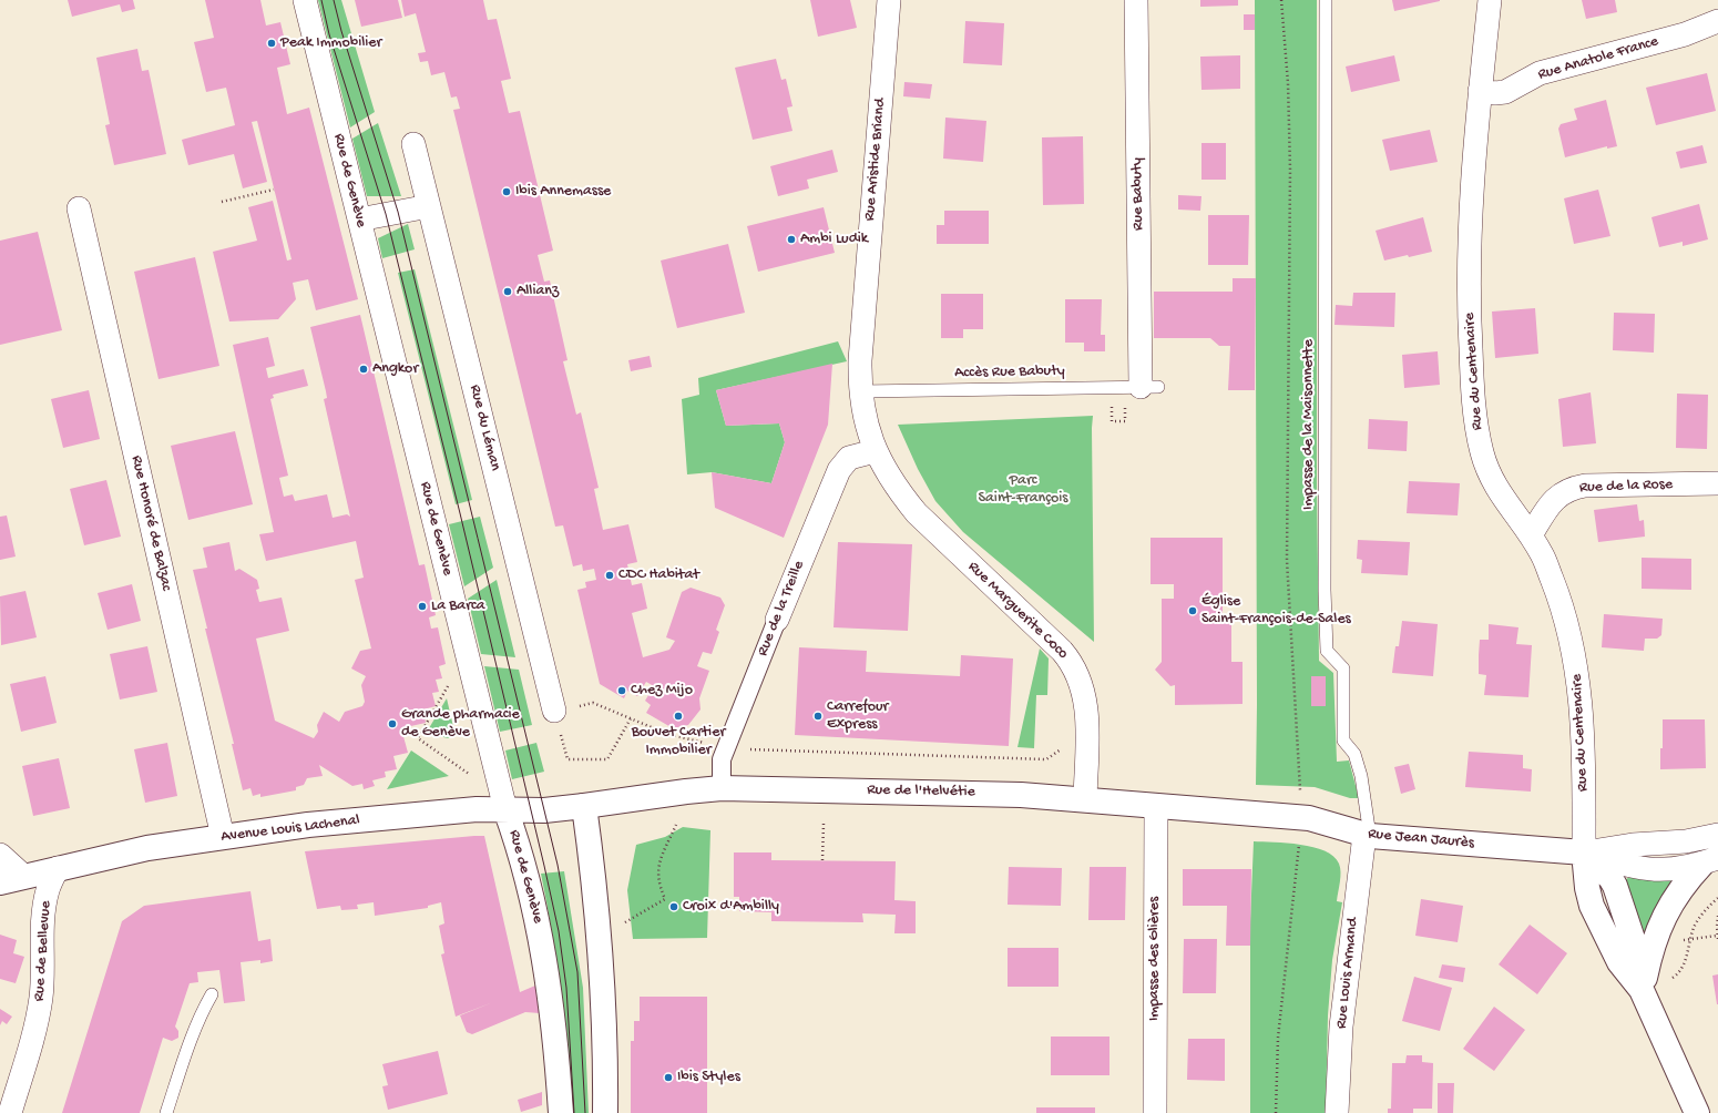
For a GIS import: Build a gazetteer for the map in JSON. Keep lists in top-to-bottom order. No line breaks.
{"streets":{"street":["Rue Anatole France","Rue Aristide Briand","Rue de Genève","Rue Babuty","Rue du Centenaire","Rue du Léman","Rue de la Rose","Rue Honoré de Balzac","Rue de la Treille","Rue Marguerite Coco","Rue de l'Helvétie","Avenue Louis Lachenal","Rue Jean Jaurès","Rue de Bellevue","Impasse des Glières","Rue Louis Armand"],"lane":["Accès Rue Babuty","Impasse de la Maisonnette"]},"crossings":[["Rue Anatole France","Rue du Centenaire"],["Rue Aristide Briand","Accès Rue Babuty"],["Rue Aristide Briand","Rue de la Treille"],["Rue Aristide Briand","Rue Marguerite Coco"],["Rue de Genève","Avenue Louis Lachenal"],["Rue Babuty","Accès Rue Babuty"],["Rue du Centenaire","Rue de la Rose"],["Rue du Centenaire","Rue Jean Jaurès"],["Impasse de la Maisonnette","Rue Jean Jaurès"],["Impasse de la Maisonnette","Rue Louis Armand"],["Rue Honoré de Balzac","Avenue Louis Lachenal"],["Rue de la Treille","Rue Marguerite Coco"],["Rue de la Treille","Rue de l'Helvétie"],["Rue Marguerite Coco","Rue de l'Helvétie"],["Rue de l'Helvétie","Avenue Louis Lachenal"],["Rue de l'Helvétie","Rue Jean Jaurès"],["Rue de l'Helvétie","Impasse des Glières"],["Avenue Louis Lachenal","Rue de Bellevue"],["Rue Jean Jaurès","Rue Louis Armand"]],"parks":["Parc Saint-François"],"places":["Peak Immobilier","Ibis Annemasse","Ambi Ludik","Allianz","Angkor","CDC Habitat","La Barca","Église Saint-François-de-Sales","Chez Mijo","Bouvet Cartier Immobilier","Carrefour Express","Grande pharmacie de Genève","Croix d'Ambilly","Ibis Styles"]}
